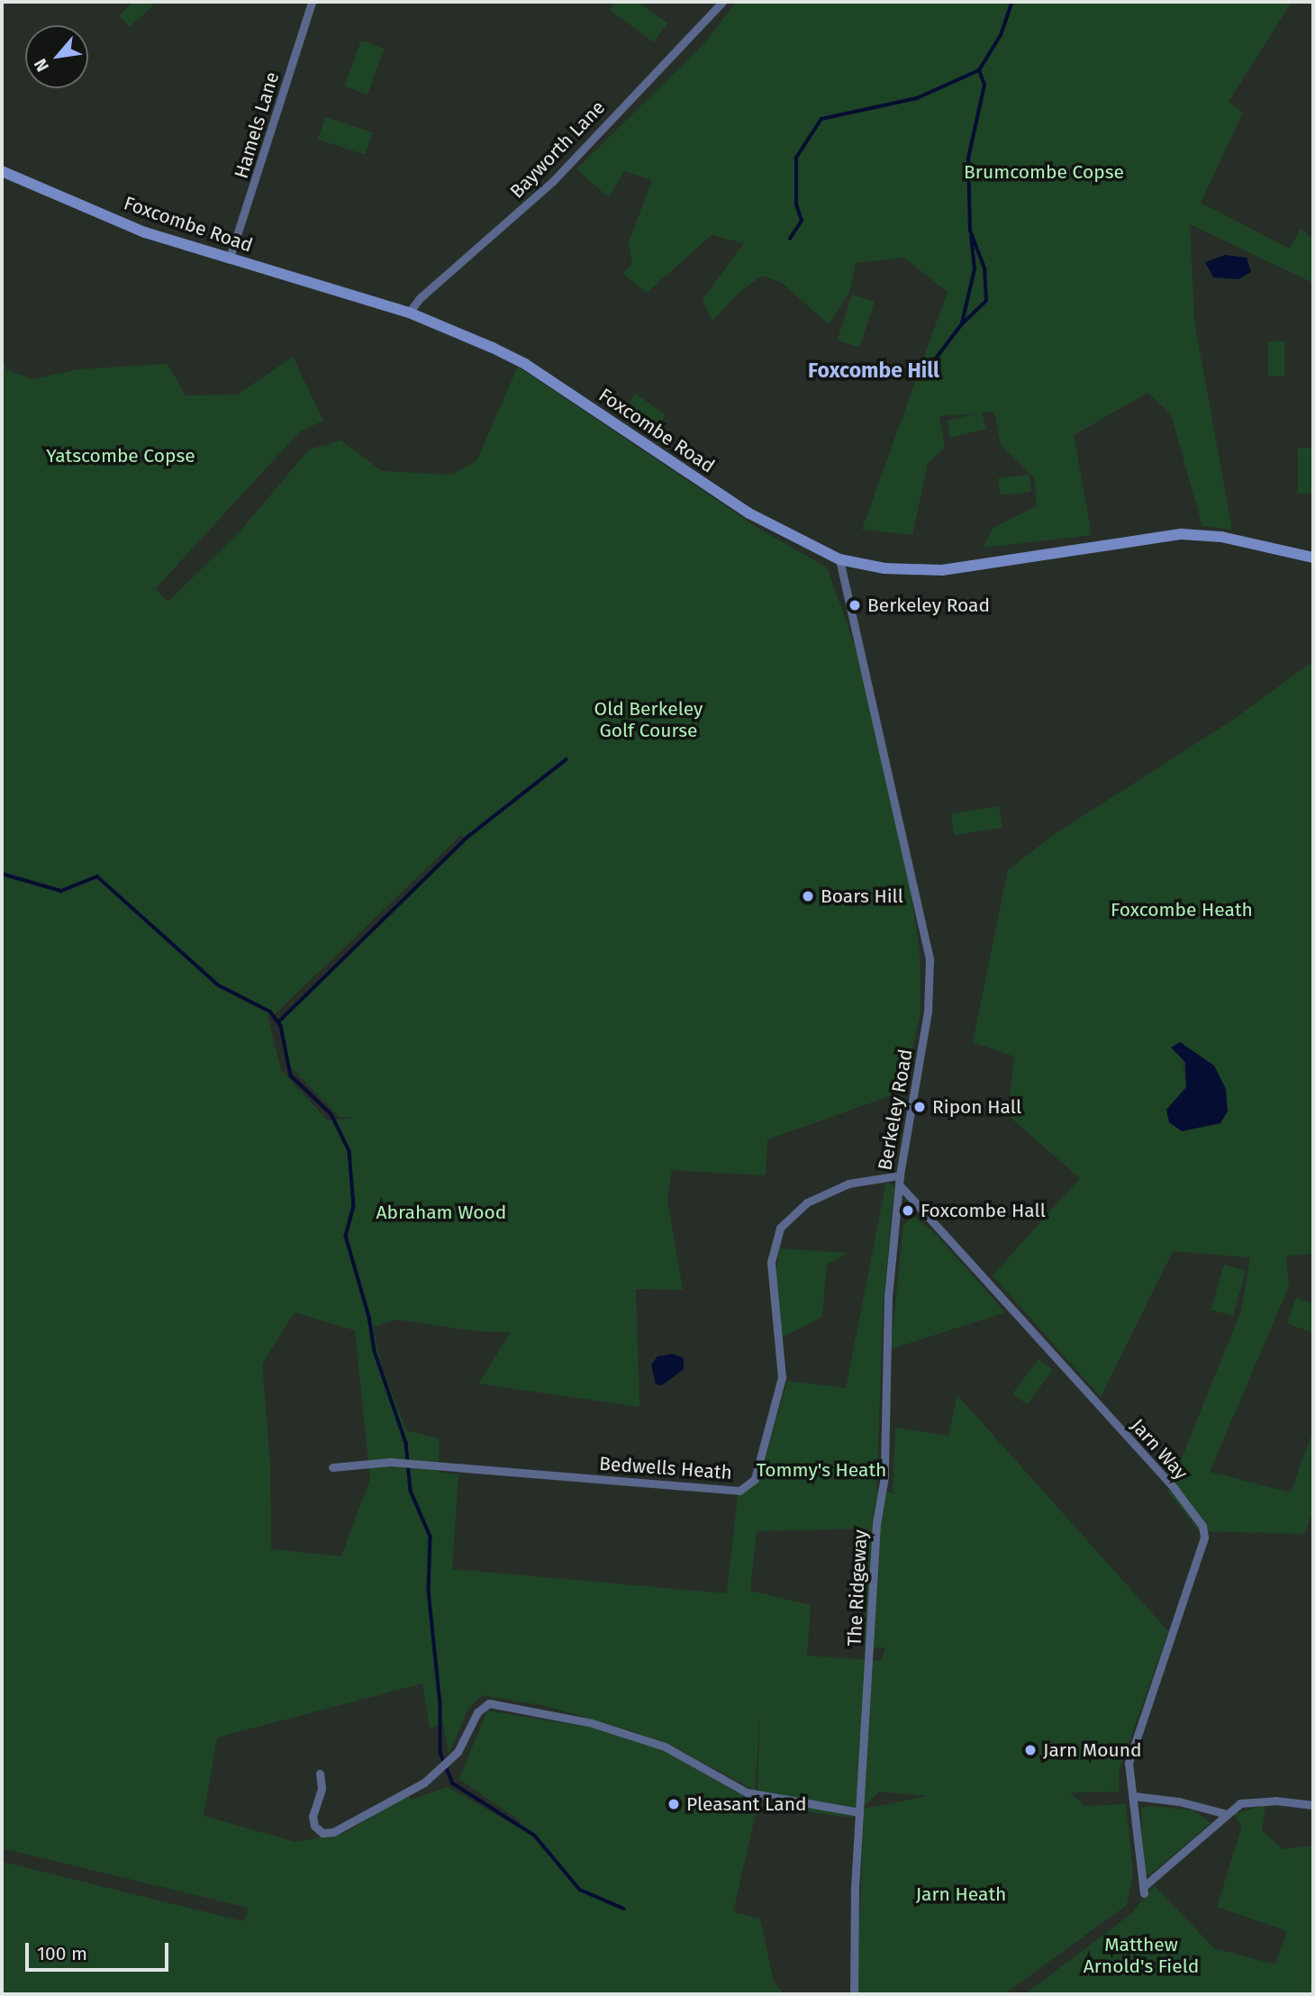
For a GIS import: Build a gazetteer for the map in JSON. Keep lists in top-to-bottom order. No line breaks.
{"streets":{"street":["Hamels Lane","Bayworth Lane","Foxcombe Road","Berkeley Road","Jarn Way","Bedwells Heath","The Ridgeway"]},"crossings":[["Hamels Lane","Foxcombe Road"],["Bayworth Lane","Foxcombe Road"],["Foxcombe Road","Berkeley Road"],["Berkeley Road","Jarn Way"],["Berkeley Road","Bedwells Heath"],["Berkeley Road","The Ridgeway"],["Jarn Way","Bedwells Heath"],["Jarn Way","The Ridgeway"],["Bedwells Heath","The Ridgeway"]],"districts":["Foxcombe Hill"],"parks":["Brumcombe Copse","Yatscombe Copse","Old Berkeley Golf Course","Foxcombe Heath","Abraham Wood","Tommy's Heath","Jarn Heath","Matthew Arnold's Field"],"places":["Berkeley Road","Boars Hill","Ripon Hall","Foxcombe Hall","Jarn Mound","Pleasant Land"],"scale_bar":"100 m","north":"bottom left"}
